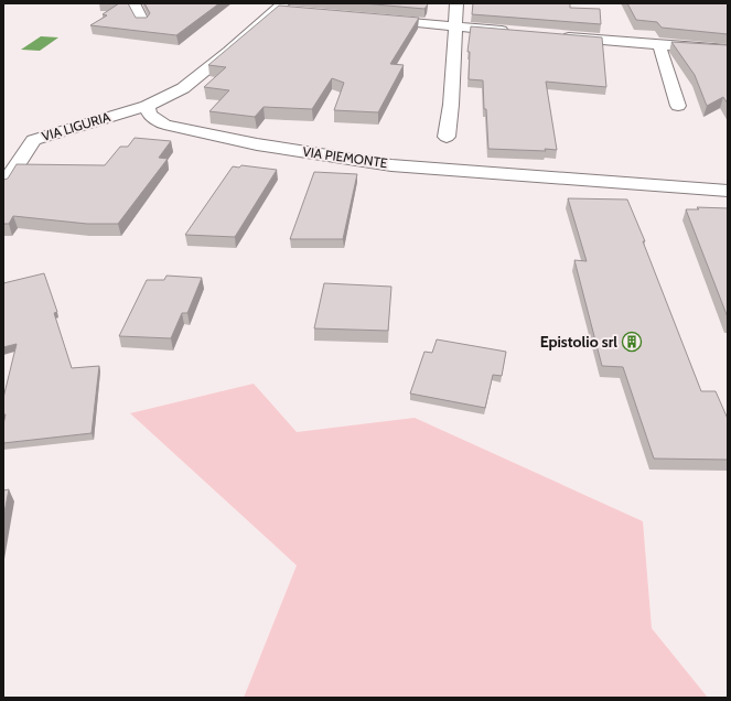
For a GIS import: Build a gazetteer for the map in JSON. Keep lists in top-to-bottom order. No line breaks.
{"streets":{"street":["VIA LIGURIA","VIA PIEMONTE"]},"crossings":[["VIA LIGURIA","VIA PIEMONTE"]],"places":{"building":["Epistolio srl"]}}
